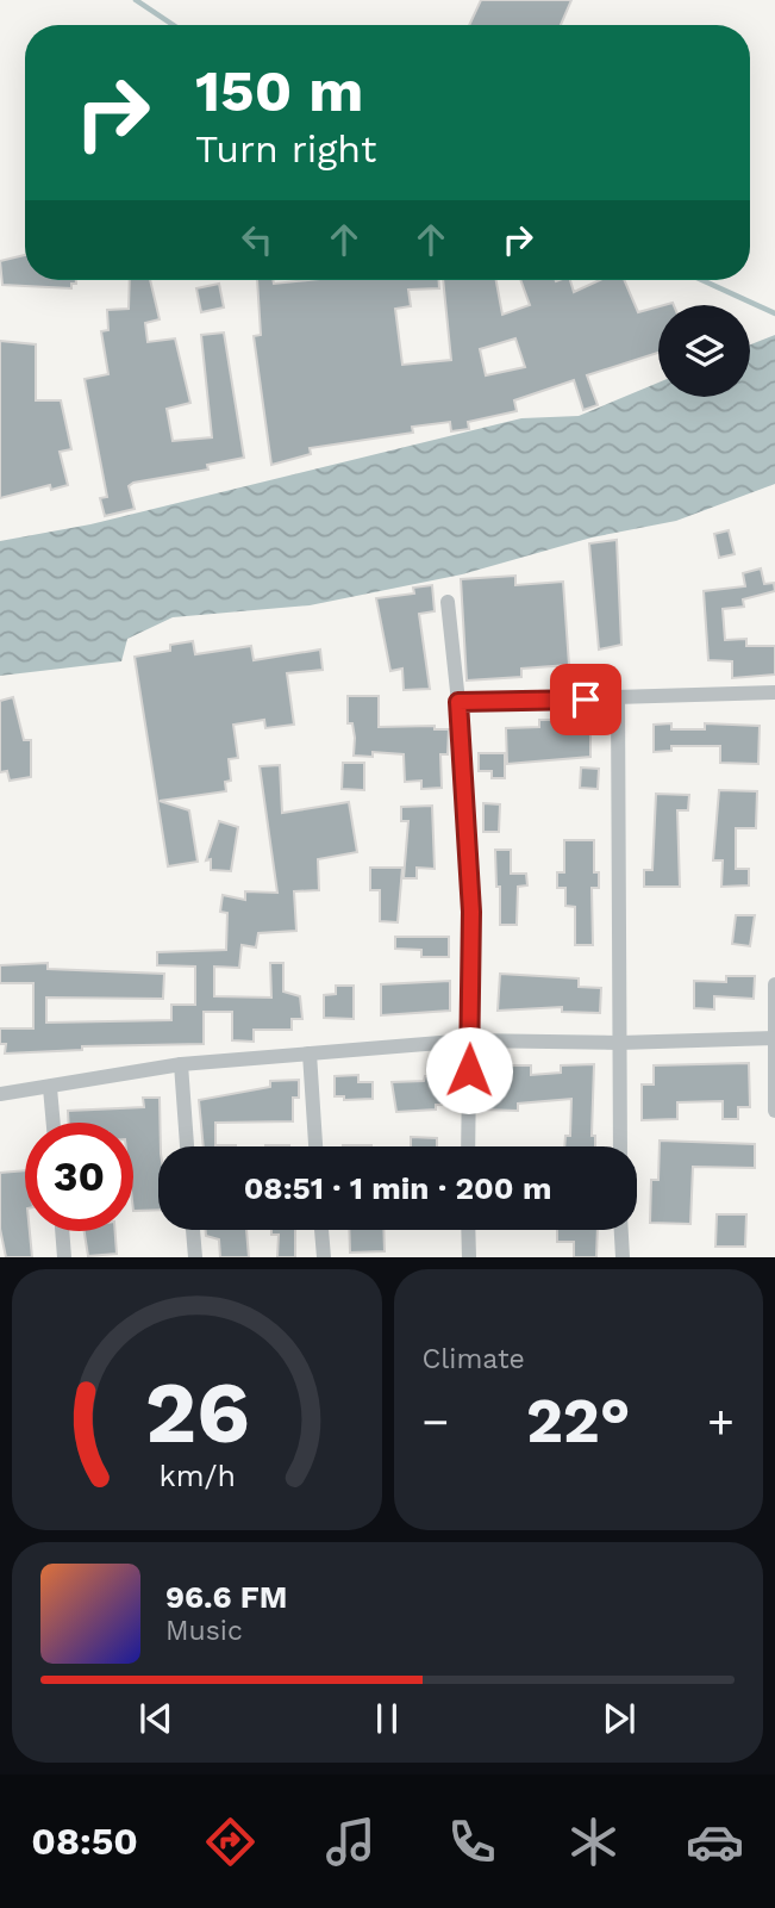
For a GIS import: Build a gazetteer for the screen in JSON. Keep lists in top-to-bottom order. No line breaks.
{"page":{"turn":["150 m","Turn right"],"limit":"30","trip":"08:51 · 1 min · 200 m","tile":"Climate","heat":["−","22°","+"],"song":["96.6 FM","Music"],"tabs":"08:50","gauge":["26","km/h"]}}
